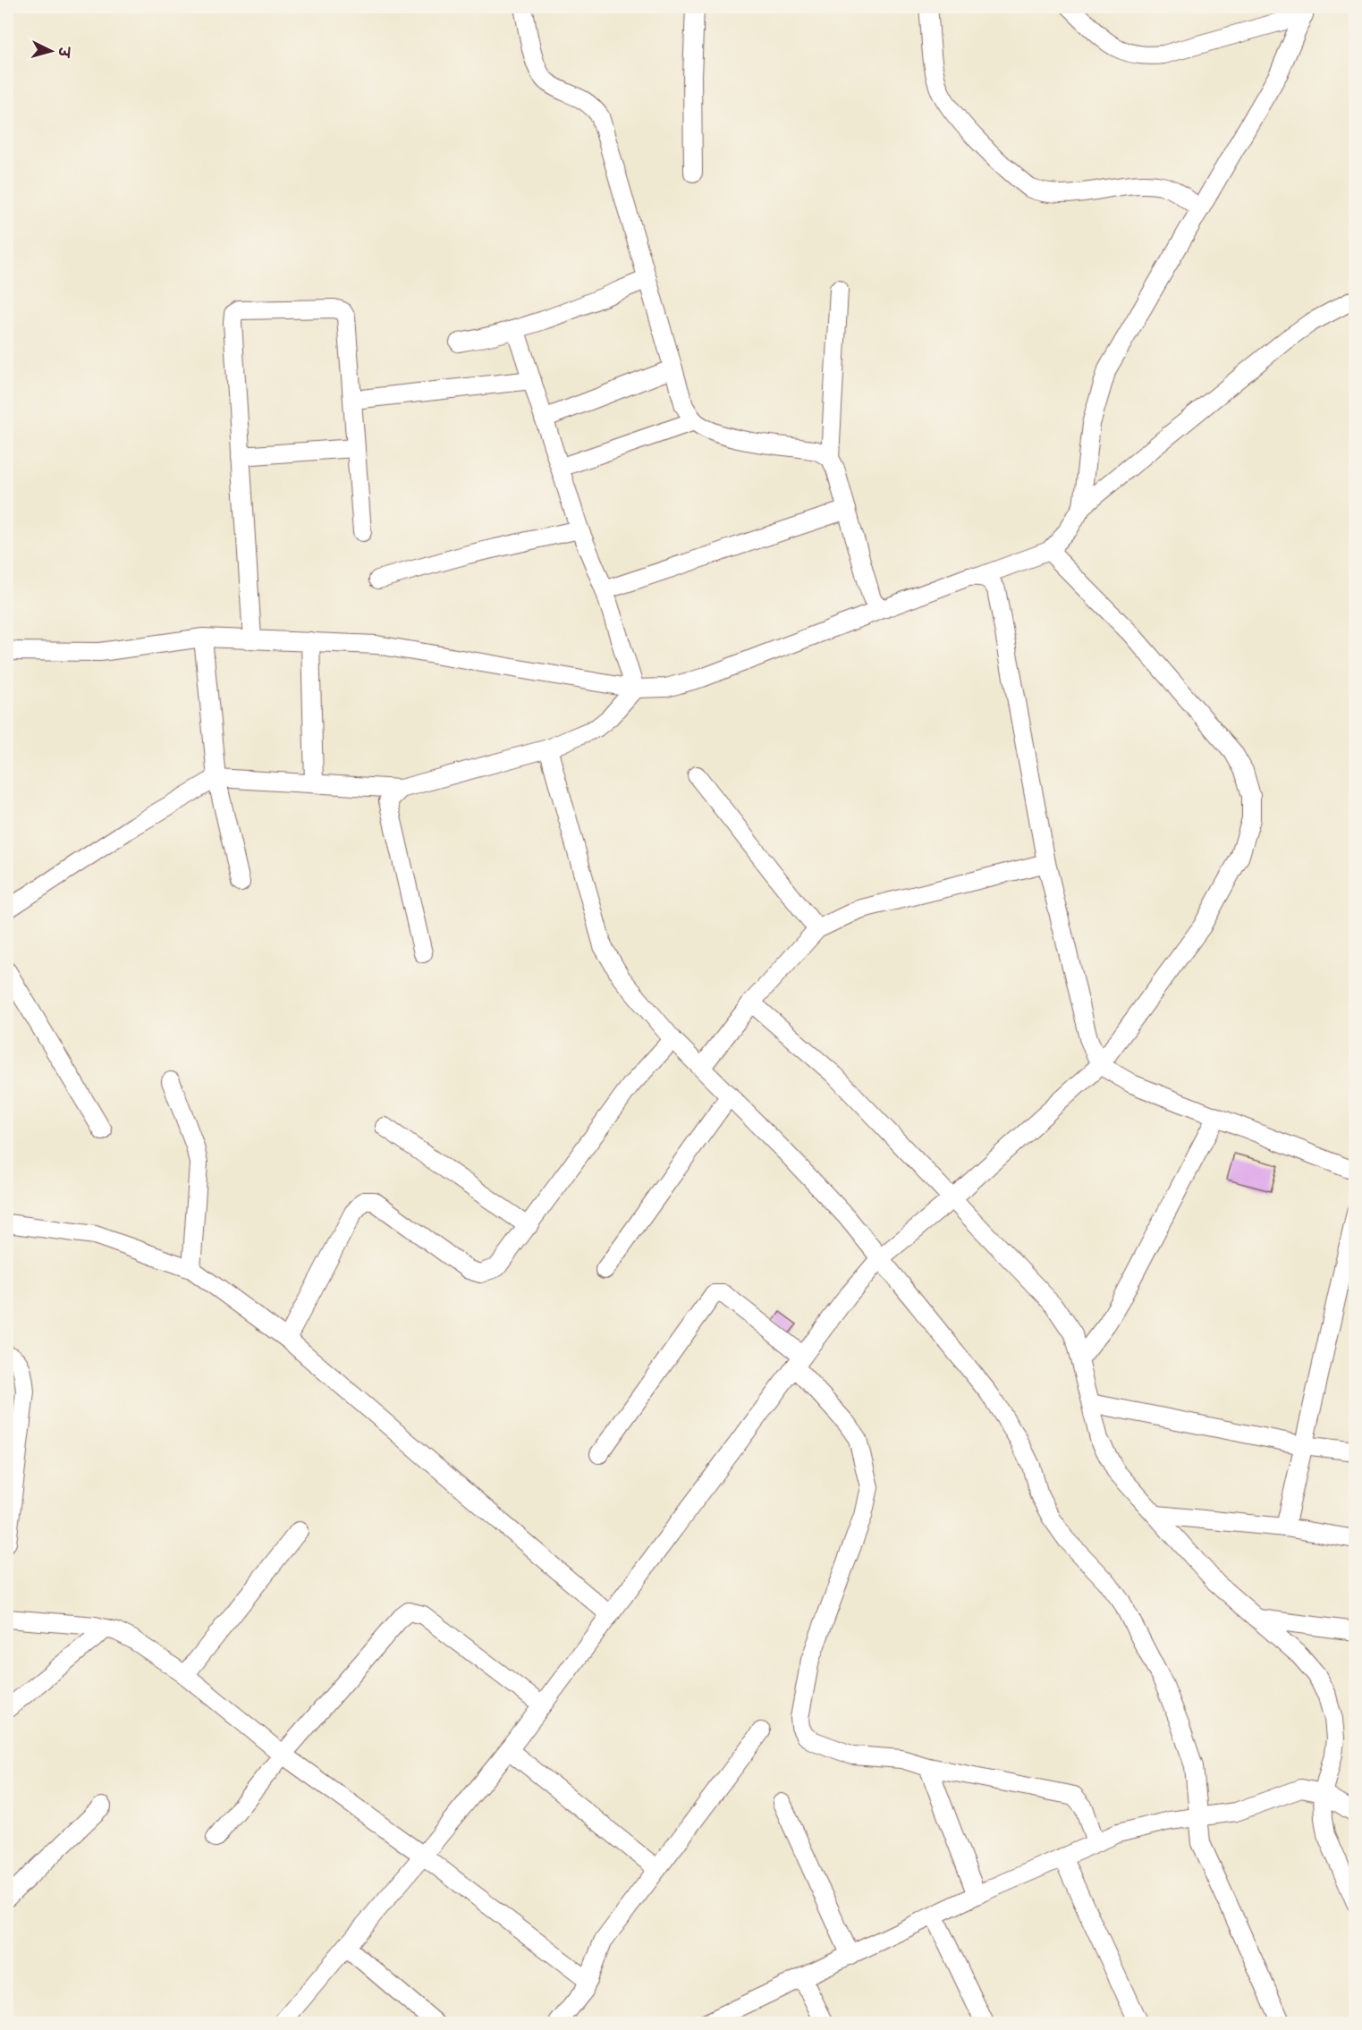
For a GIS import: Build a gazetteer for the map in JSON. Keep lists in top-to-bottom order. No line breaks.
{"north":"right"}
